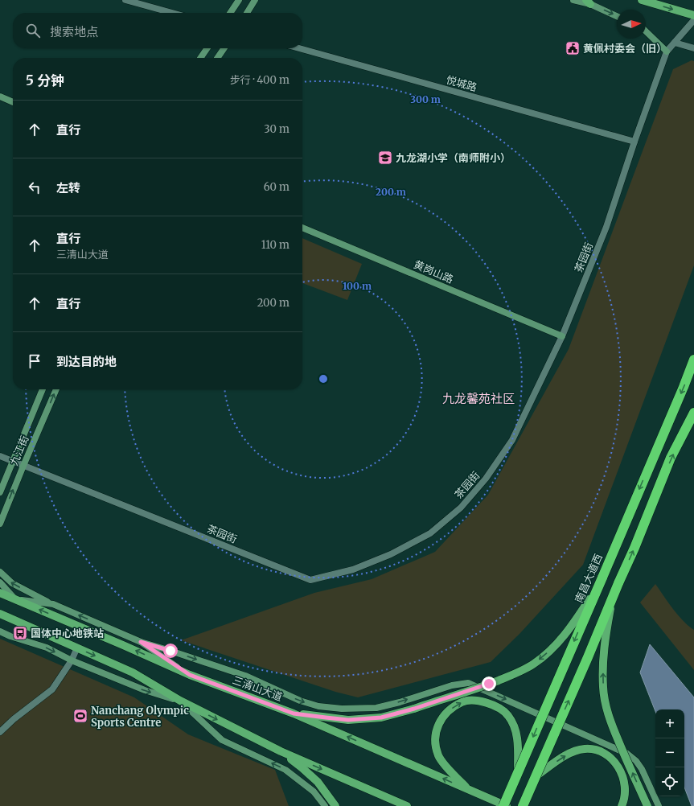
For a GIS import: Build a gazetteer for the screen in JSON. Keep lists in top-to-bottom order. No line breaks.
{"streets":{"highway":["南昌大道西"],"main road":["黄岗山路","九江街","三清山大道"],"street":["悦城路","茶园街"]},"crossings":[["悦城路","茶园街"],["茶园街","黄岗山路"],["茶园街","九江街"]],"districts":["九龙馨苑社区"],"places":{"public building":["黄佩村委会（旧）"],"school or university":["九龙湖小学（南师附小）"],"bus stop":["国体中心地铁站"],"sports":["Nanchang Olympic Sports Centre"]},"north":"right","page":{"search":"搜索地点","heading":["5 分钟","步行 · 400 m"],"list":[["直行","30 m"],["左转","60 m"],["直行","三清山大道","110 m"],["直行","200 m"],"到达目的地"],"map_buttons":["+","−"]},"rings":["300 m","200 m","100 m"]}
